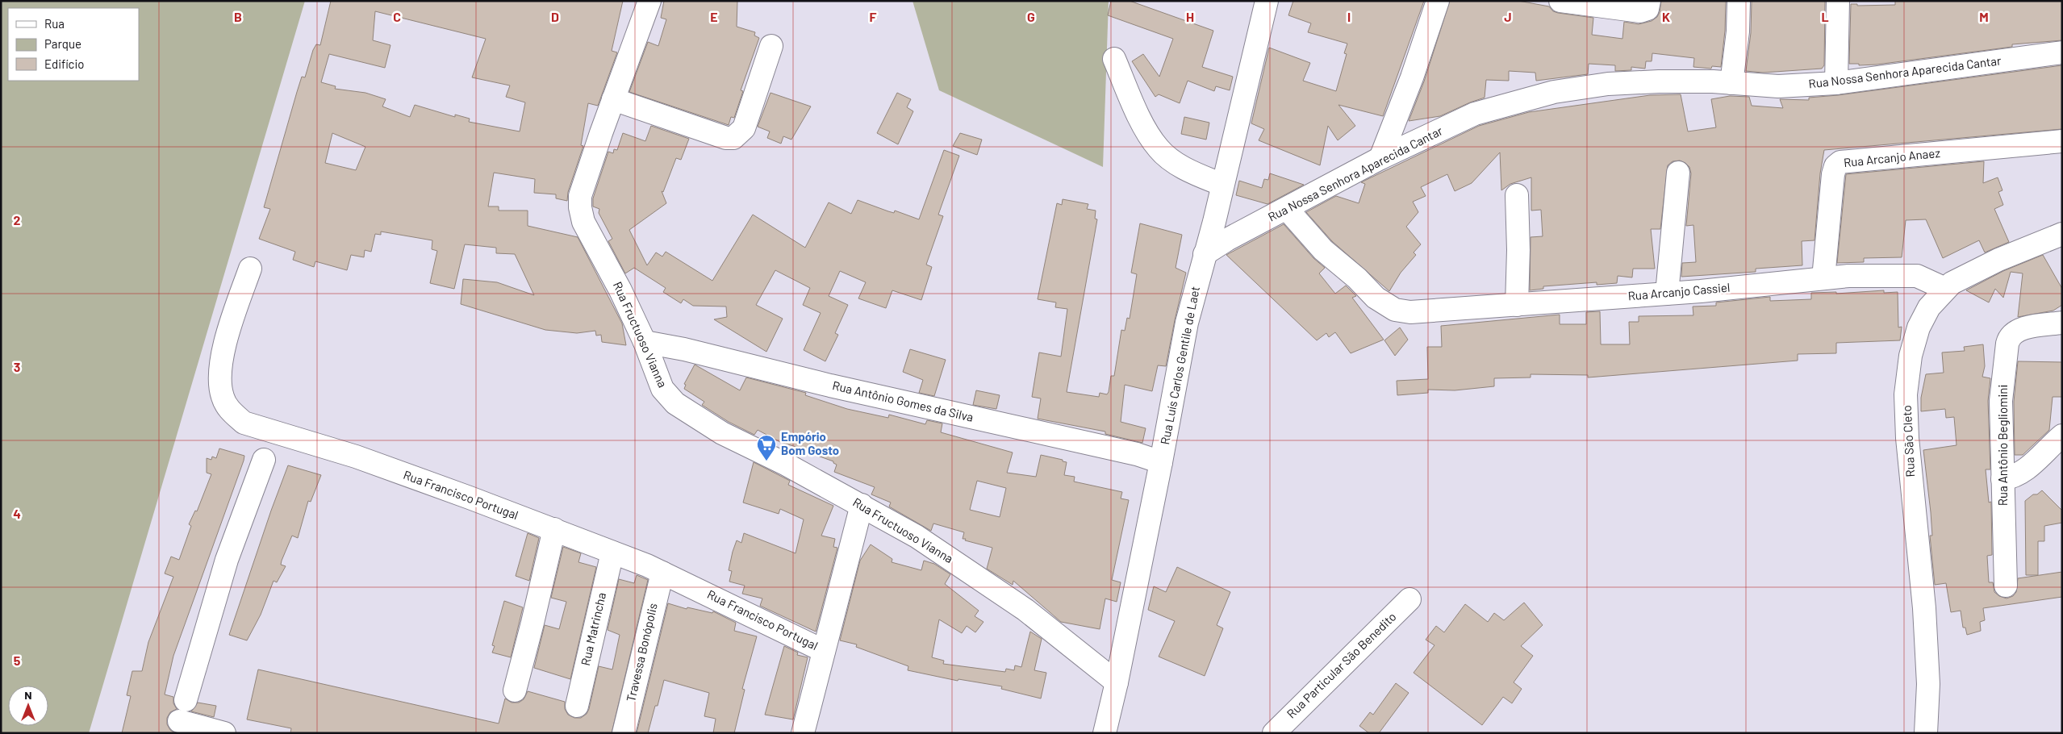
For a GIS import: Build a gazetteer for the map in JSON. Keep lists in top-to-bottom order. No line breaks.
{"streets":{"street":["Rua Nossa Senhora Aparecida Cantar","Rua Arcanjo Anaez","Rua Arcanjo Cassiel","Rua Fructuoso Vianna","Rua Luís Carlos Gentile de Laet","Rua Antônio Gomes da Silva","Rua São Cleto","Rua Antônio Begliomini","Rua Francisco Portugal","Rua Matrincha","Travessa Bonópolis","Rua Particular São Benedito"]},"crossings":[["Rua Nossa Senhora Aparecida Cantar","Rua Arcanjo Cassiel"],["Rua Nossa Senhora Aparecida Cantar","Rua Luís Carlos Gentile de Laet"],["Rua Arcanjo Anaez","Rua Arcanjo Cassiel"],["Rua Arcanjo Cassiel","Rua São Cleto"],["Rua Fructuoso Vianna","Rua Luís Carlos Gentile de Laet"],["Rua Fructuoso Vianna","Rua Antônio Gomes da Silva"],["Rua Luís Carlos Gentile de Laet","Rua Antônio Gomes da Silva"],["Rua Francisco Portugal","Rua Matrincha"],["Rua Francisco Portugal","Travessa Bonópolis"]],"places":{"supermarket":["Empório Bom Gosto"]},"legend":["Rua","Parque","Edifício"],"north":"top","grid":{"columns":["B","C","D","E","F","G","H","I","J","K","L","M"],"rows":["2","3","4","5"]}}
